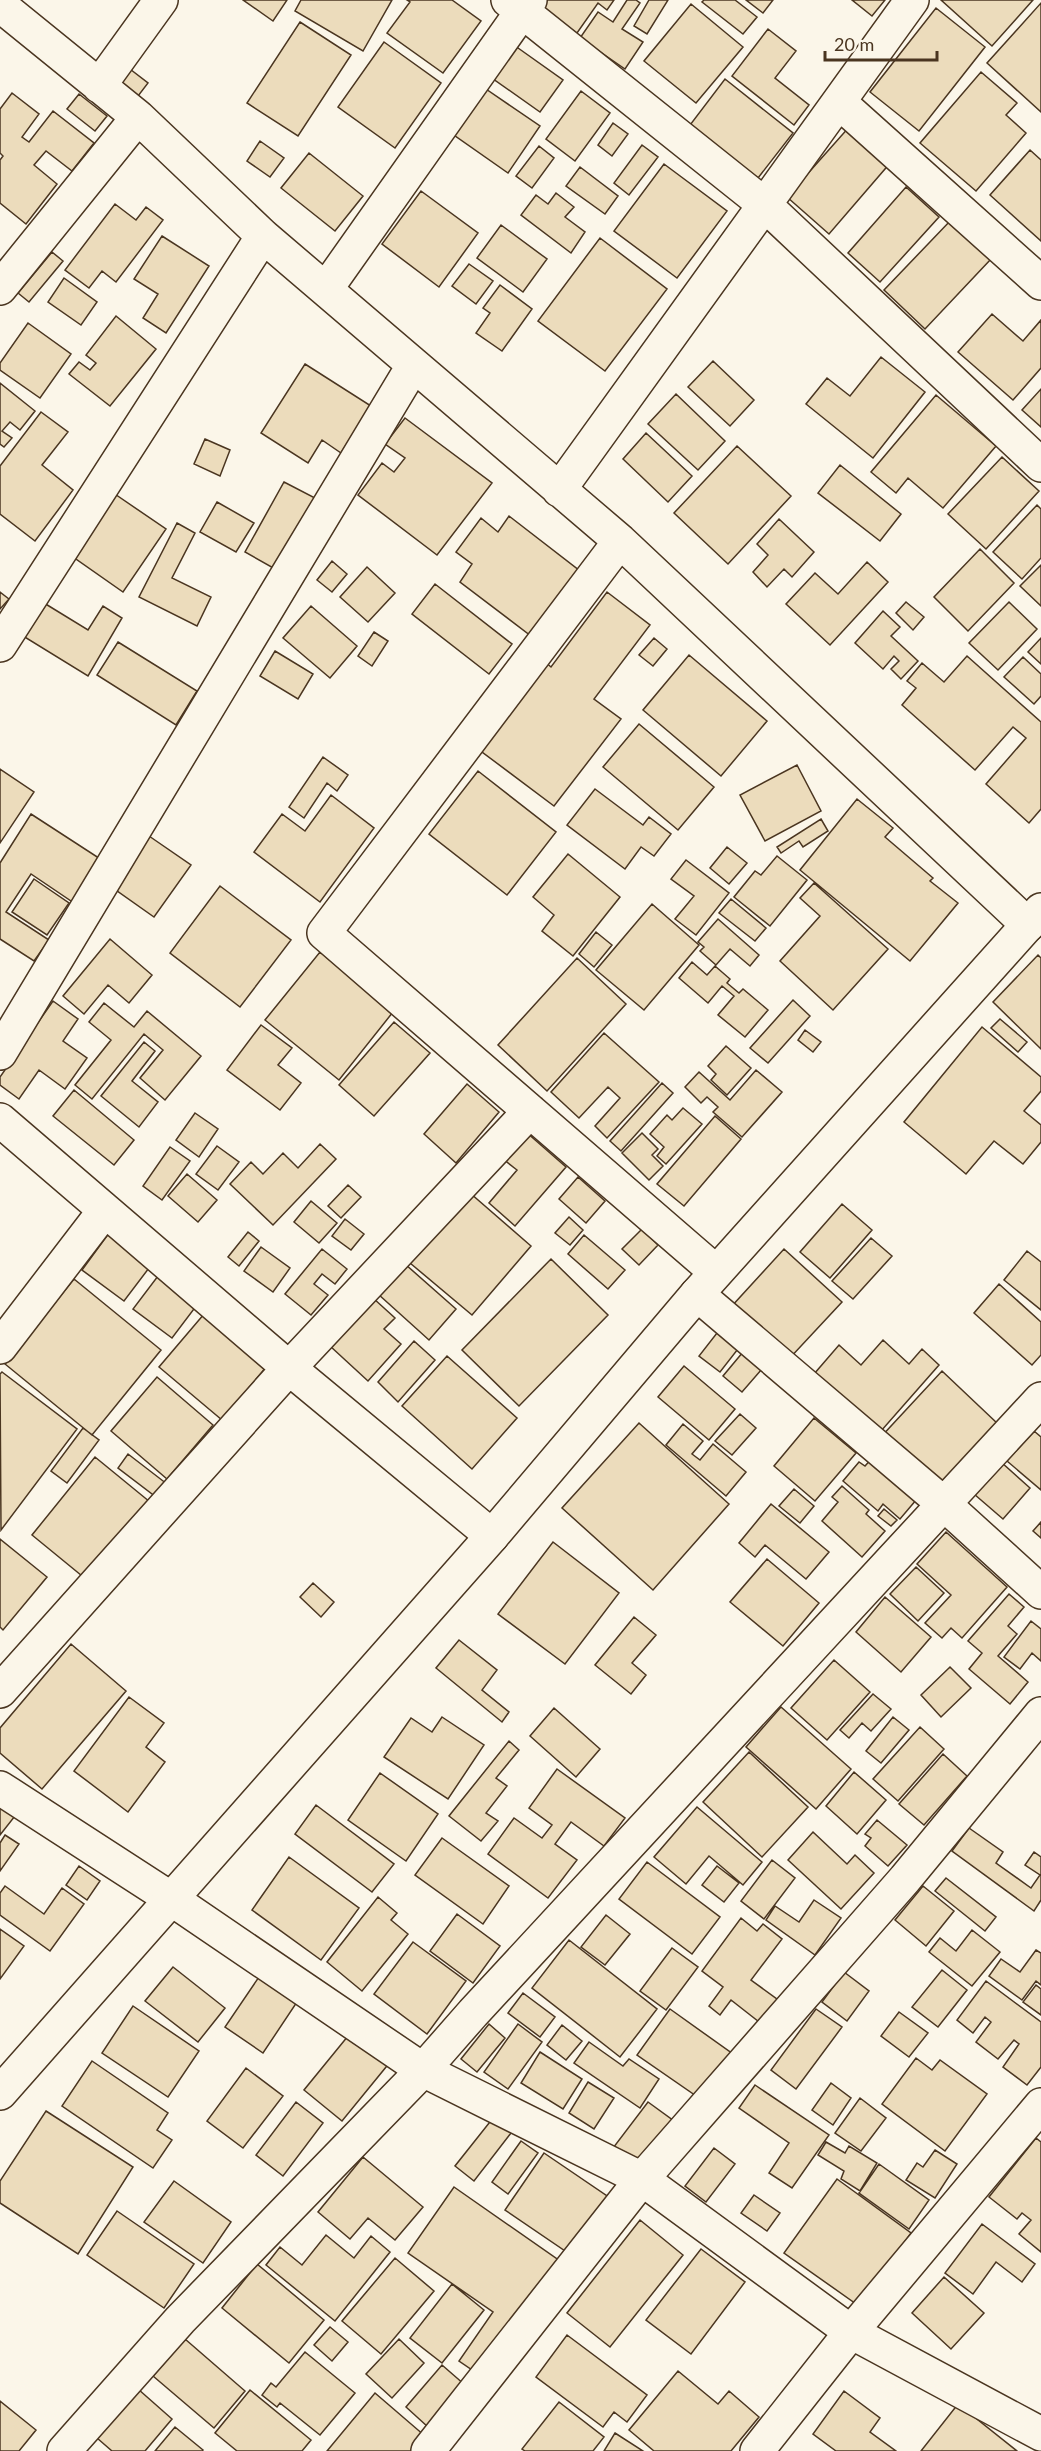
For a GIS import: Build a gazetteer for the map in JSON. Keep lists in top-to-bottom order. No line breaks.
{"scale_bar":"20 m"}
